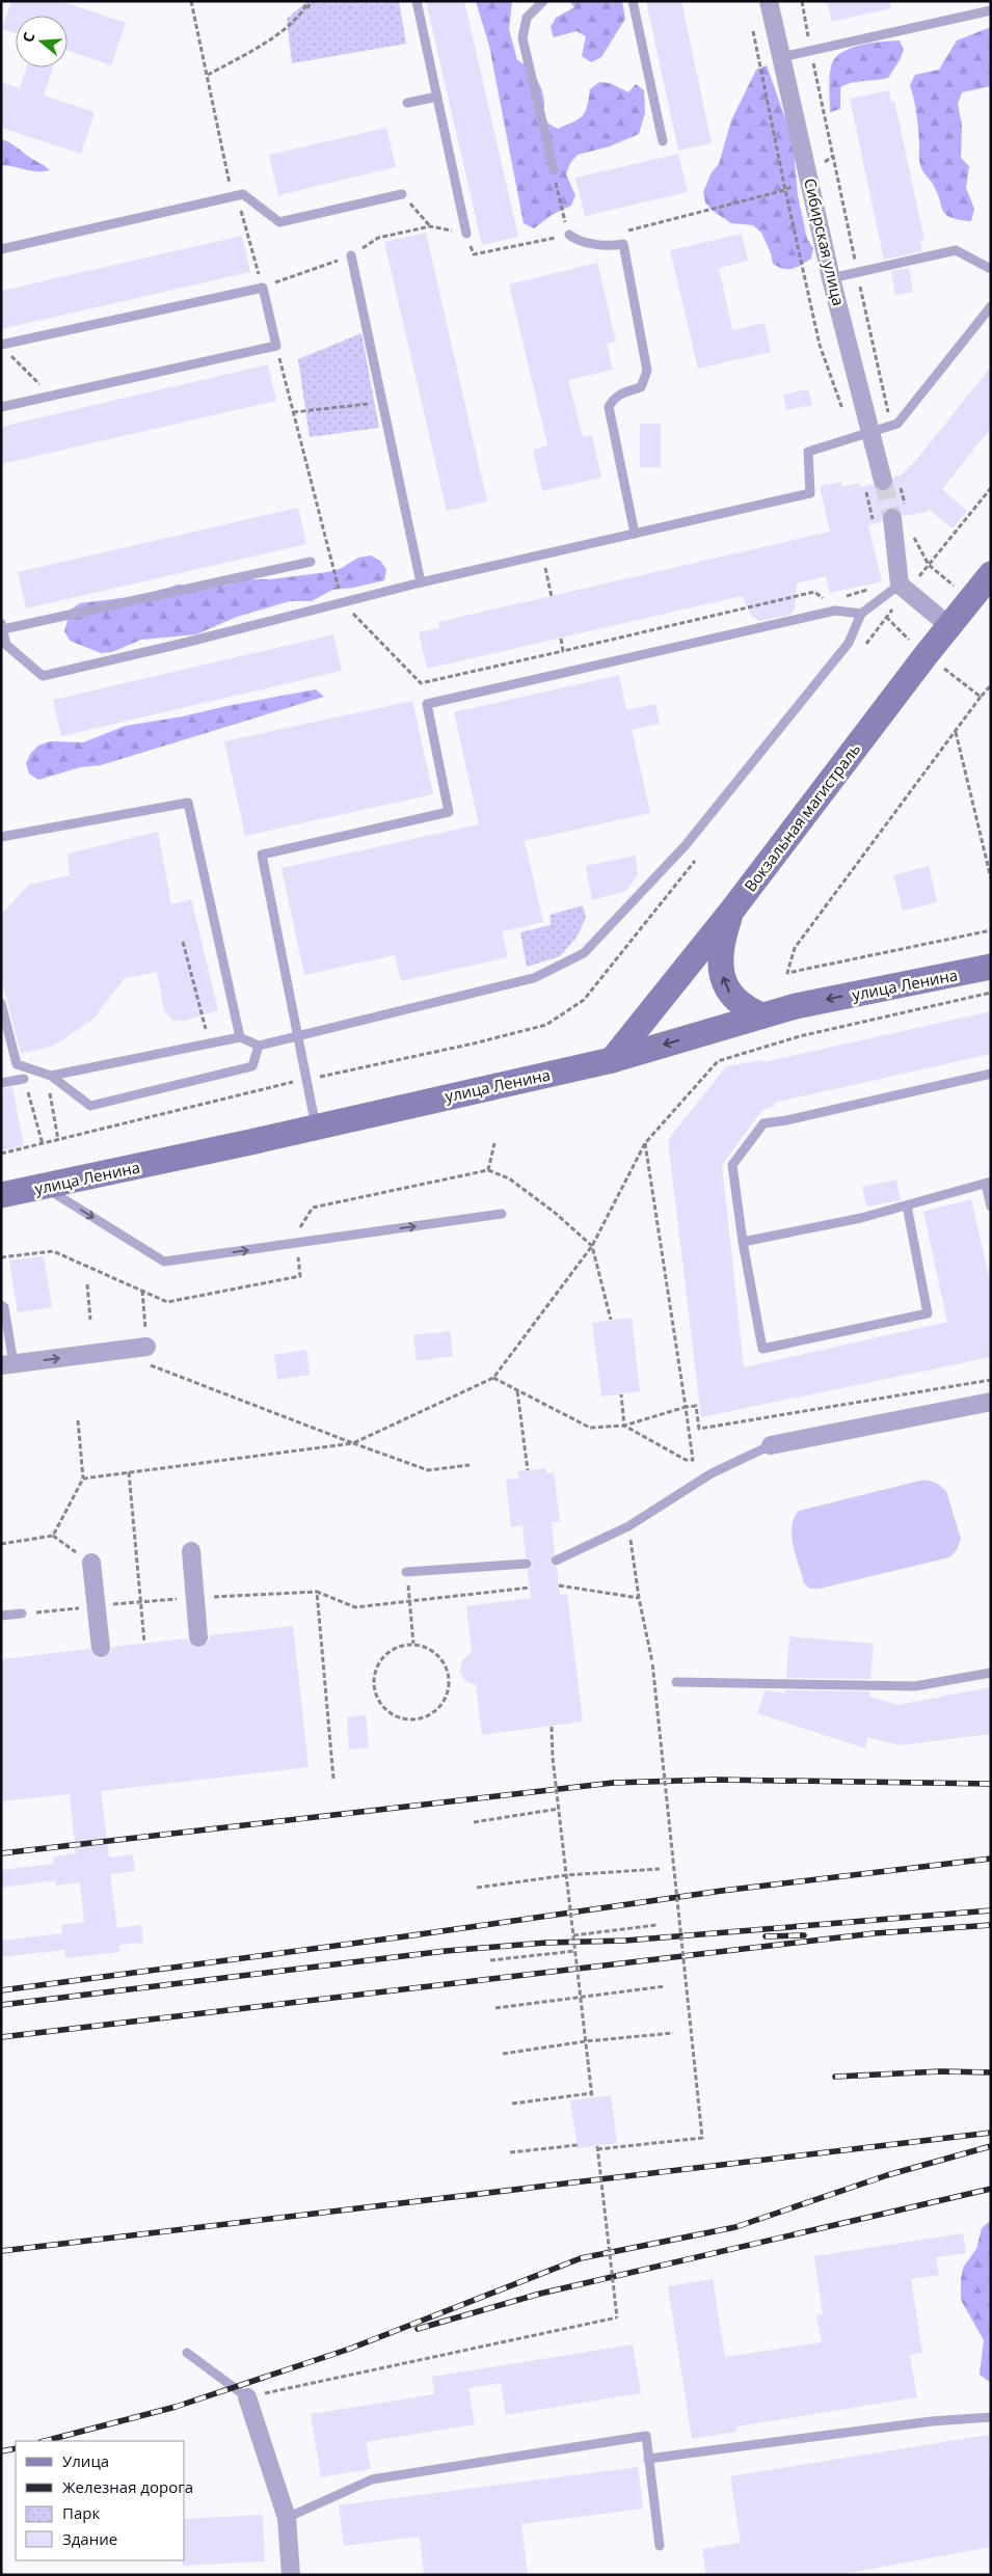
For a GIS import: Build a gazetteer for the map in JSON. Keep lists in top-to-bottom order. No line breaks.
{"streets":{"main road":["Вокзальная магистраль","улица Ленина"],"street":["Сибирская улица"]},"crossings":[["Вокзальная магистраль","улица Ленина"]],"one_way":["улица Ленина"],"legend":["Улица","Железная дорога","Парк","Здание"],"north":"left"}
